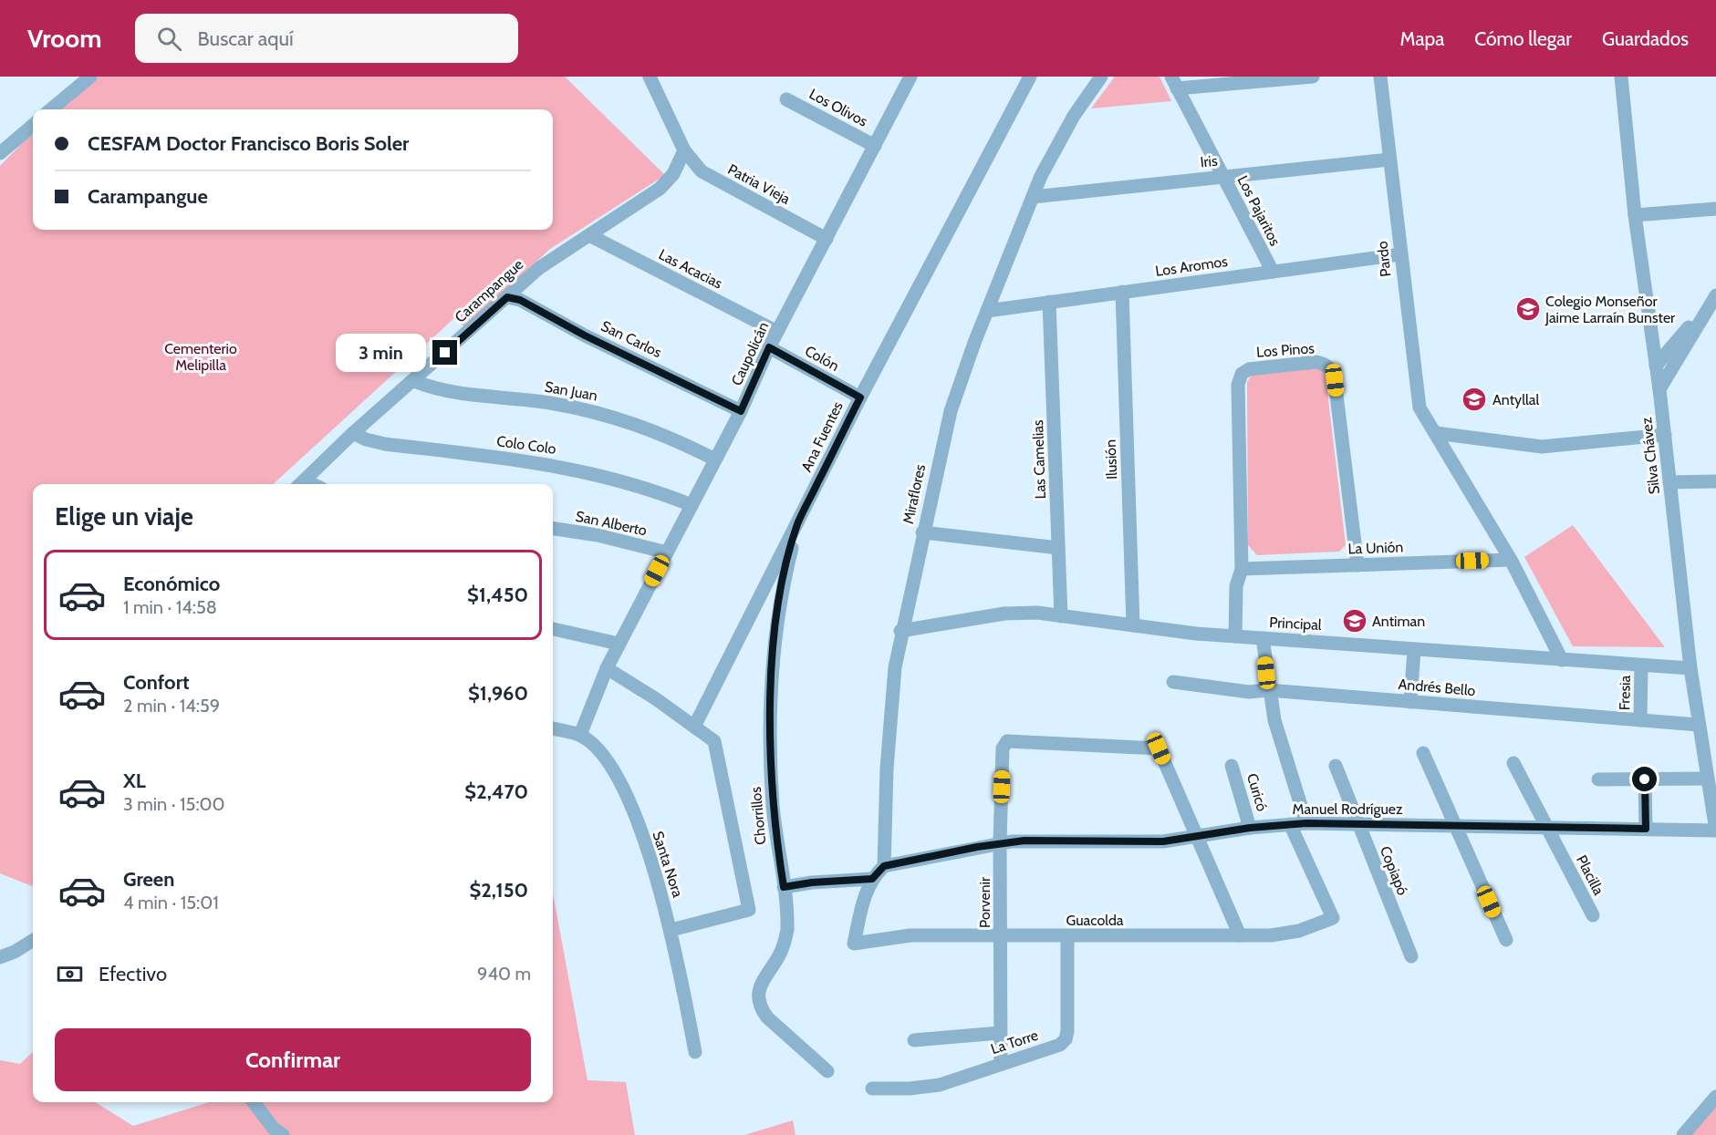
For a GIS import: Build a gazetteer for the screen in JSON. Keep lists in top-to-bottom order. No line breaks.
{"streets":{"street":["Los Olivos","Iris","Patria Vieja","Los Pajaritos","Pardo","Los Aromos","Las Acacias","Carampangue","San Carlos","Los Pinos","Caupolicán","Colón","San Juan","Ana Fuentes","Colo Colo","Silva Chávez","Las Camelias","Ilusión","Miraflores","San Alberto","La Unión","Principal","Andrés Bello","Fresia","Curicó","Manuel Rodríguez","Chorrillos","Santa Nora","Copiapó","Placilla","Porvenir","Guacolda","La Torre"]},"crossings":[["Los Olivos","Caupolicán"],["Iris","Los Pajaritos"],["Iris","Pardo"],["Iris","Miraflores"],["Patria Vieja","Carampangue"],["Patria Vieja","Caupolicán"],["Los Pajaritos","Los Aromos"],["Pardo","Los Aromos"],["Pardo","La Unión"],["Pardo","Principal"],["Los Aromos","Las Camelias"],["Los Aromos","Ilusión"],["Los Aromos","Miraflores"],["Las Acacias","Carampangue"],["Las Acacias","Caupolicán"],["Carampangue","San Carlos"],["Carampangue","San Juan"],["Carampangue","Colo Colo"],["San Carlos","Caupolicán"],["Los Pinos","La Unión"],["Los Pinos","Principal"],["Caupolicán","Colón"],["Caupolicán","San Juan"],["Caupolicán","Colo Colo"],["Caupolicán","San Alberto"],["Caupolicán","Santa Nora"],["Colón","Ana Fuentes"],["Ana Fuentes","Chorrillos"],["Silva Chávez","Principal"],["Silva Chávez","Andrés Bello"],["Silva Chávez","Manuel Rodríguez"],["Las Camelias","Principal"],["Ilusión","Principal"],["Miraflores","Principal"],["Miraflores","Manuel Rodríguez"],["Principal","Fresia"],["Andrés Bello","Fresia"],["Curicó","Manuel Rodríguez"],["Manuel Rodríguez","Copiapó"],["Manuel Rodríguez","Placilla"],["Manuel Rodríguez","Porvenir"],["Manuel Rodríguez","Guacolda"],["Porvenir","Guacolda"],["Porvenir","La Torre"],["Guacolda","La Torre"]],"parks":["Cementerio Melipilla"],"places":{"school or university":["Colegio Monseñor Jaime Larraín Bunster","Antyllal","Antiman"]},"page":{"header":"Vroom","search":"Buscar aquí","nav":["Mapa","Cómo llegar","Guardados"],"banner":["CESFAM Doctor Francisco Boris Soler","Carampangue"],"bubble":"3 min","heading":"Elige un viaje","list":[{"name":"Económico","note":"1 min · 14:58","value":"$1,450"},{"name":"Confort","note":"2 min · 14:59","value":"$1,960"},{"name":"XL","note":"3 min · 15:00","value":"$2,470"},{"name":"Green","note":"4 min · 15:01","value":"$2,150"}],"pay":["Efectivo","940 m"],"buttons":"Confirmar"}}
